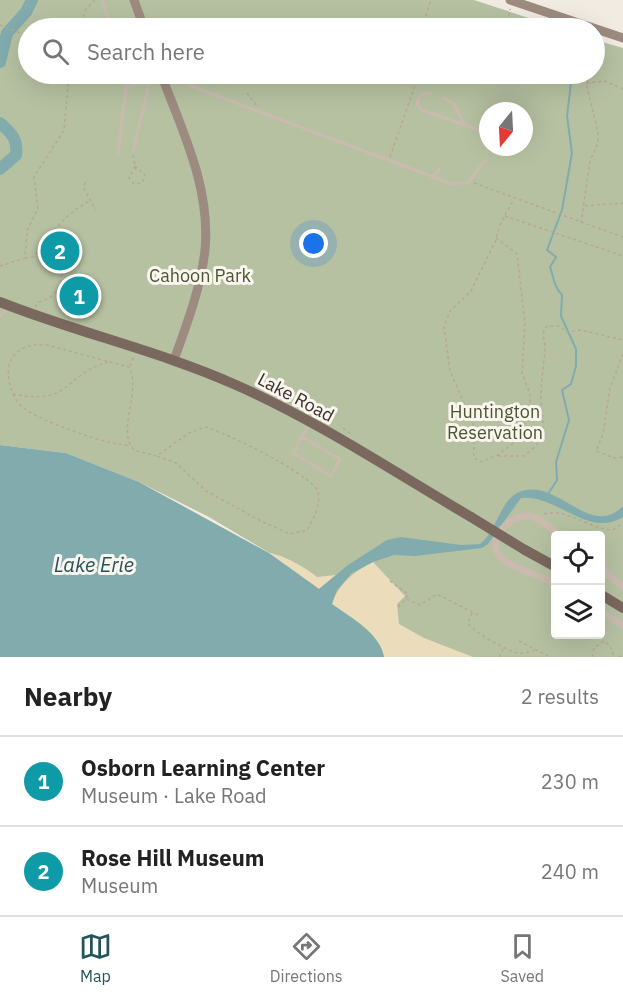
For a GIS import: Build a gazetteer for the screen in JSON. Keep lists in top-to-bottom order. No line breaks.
{"streets":{"main road":["Lake Road"]},"water":["Lake Erie"],"parks":["Cahoon Park","Huntington Reservation"],"north":"bottom","page":{"search":"Search here","pins":["2","1"],"heading":["Nearby","2 results"],"list":[{"mark":"1","name":"Osborn Learning Center","note":"Museum · Lake Road","value":"230 m"},{"mark":"2","name":"Rose Hill Museum","note":"Museum","value":"240 m"}],"nav":["Map","Directions","Saved"]}}
